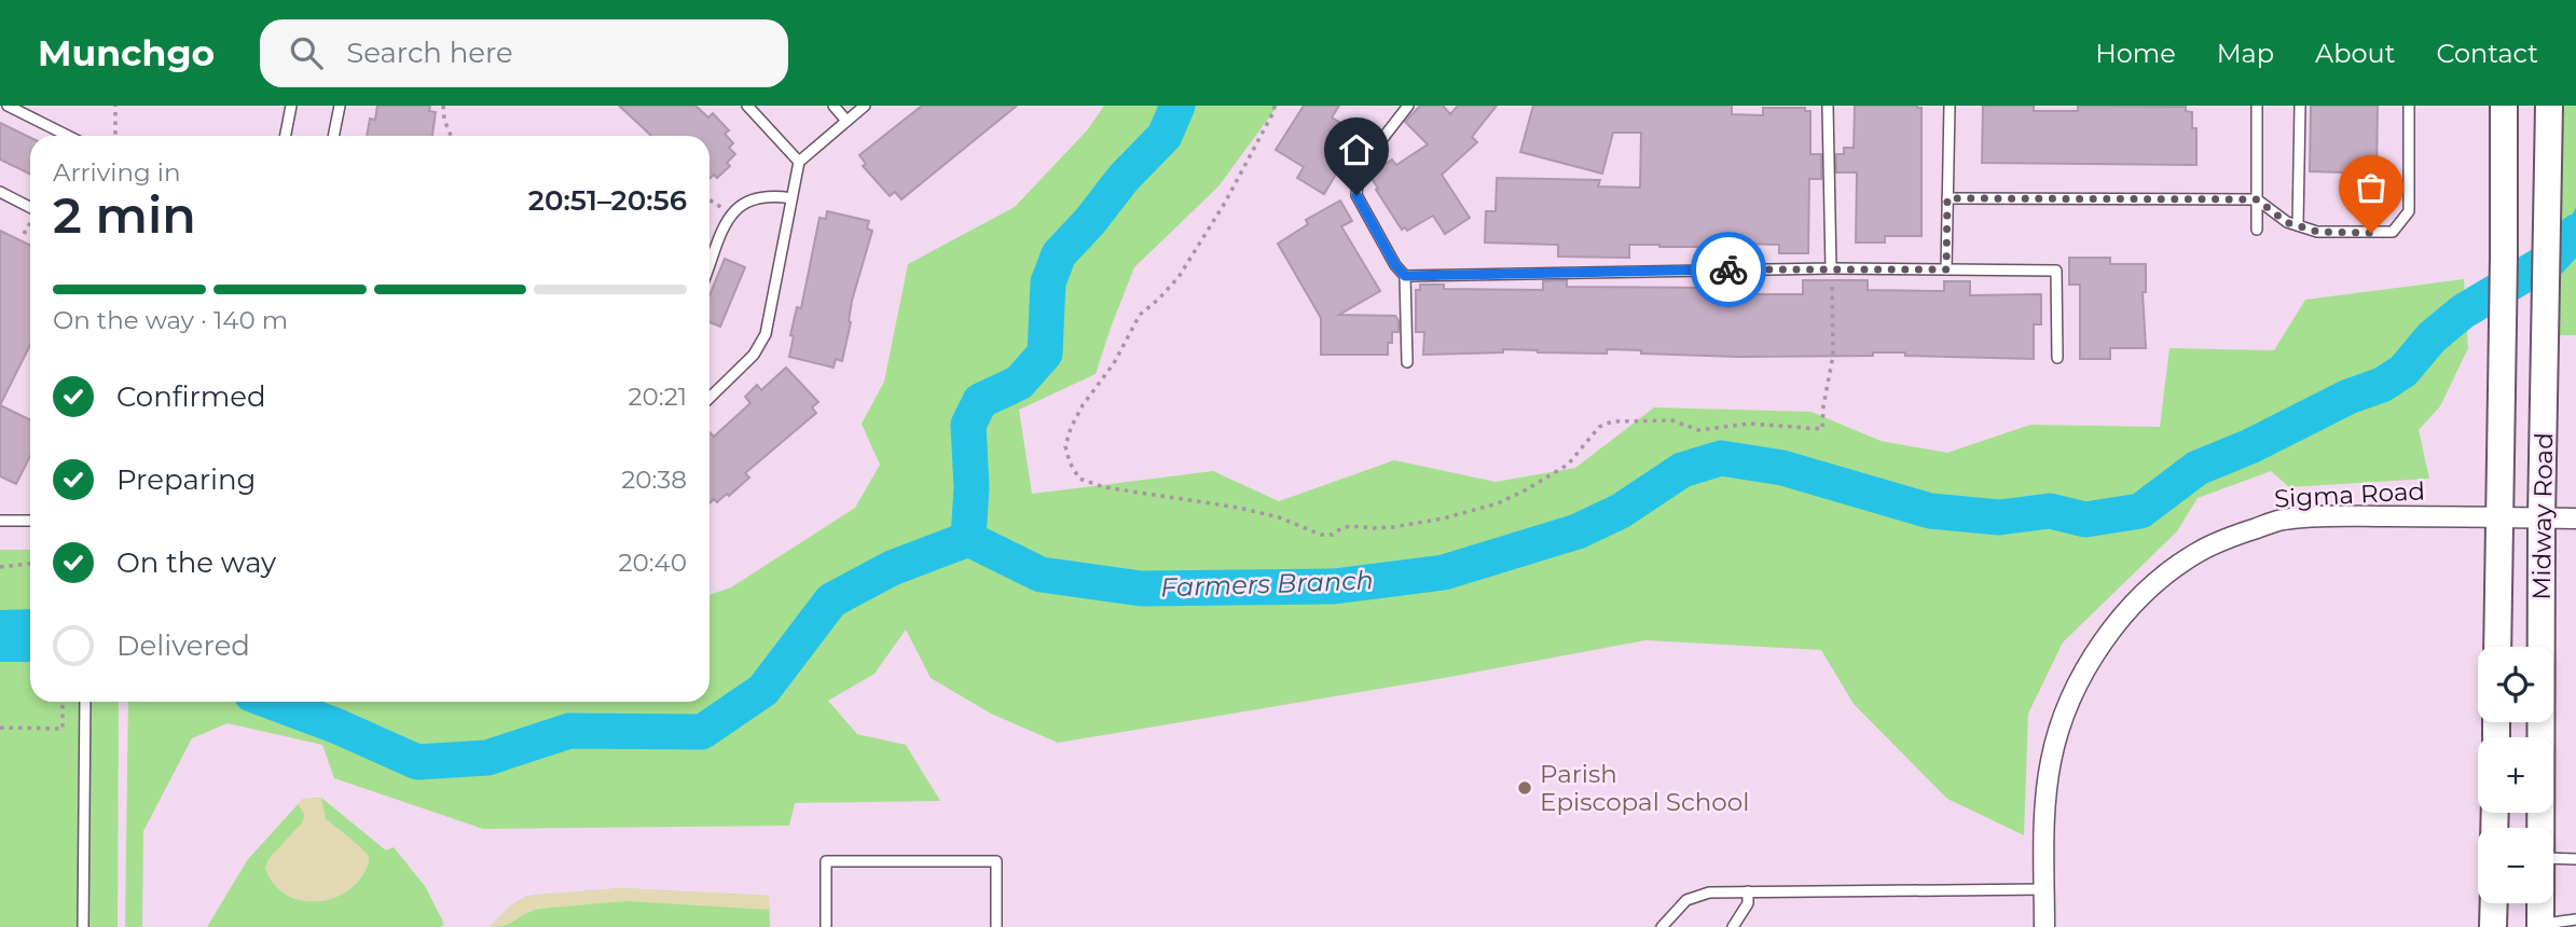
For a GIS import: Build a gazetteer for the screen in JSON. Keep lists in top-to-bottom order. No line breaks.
{"streets":{"main road":["Midway Road"],"street":["Sigma Road"]},"crossings":[["Sigma Road","Midway Road"]],"water":["Farmers Branch"],"places":["Parish Episcopal School"],"page":{"header":"Munchgo","search":"Search here","nav":["Home","Map","About","Contact"],"heading":["2 min","Arriving in","20:51–20:56"],"bar":"On the way · 140 m","list":[["Confirmed","20:21"],["Preparing","20:38"],["On the way","20:40"],"Delivered"],"map_buttons":["+","−"]}}
